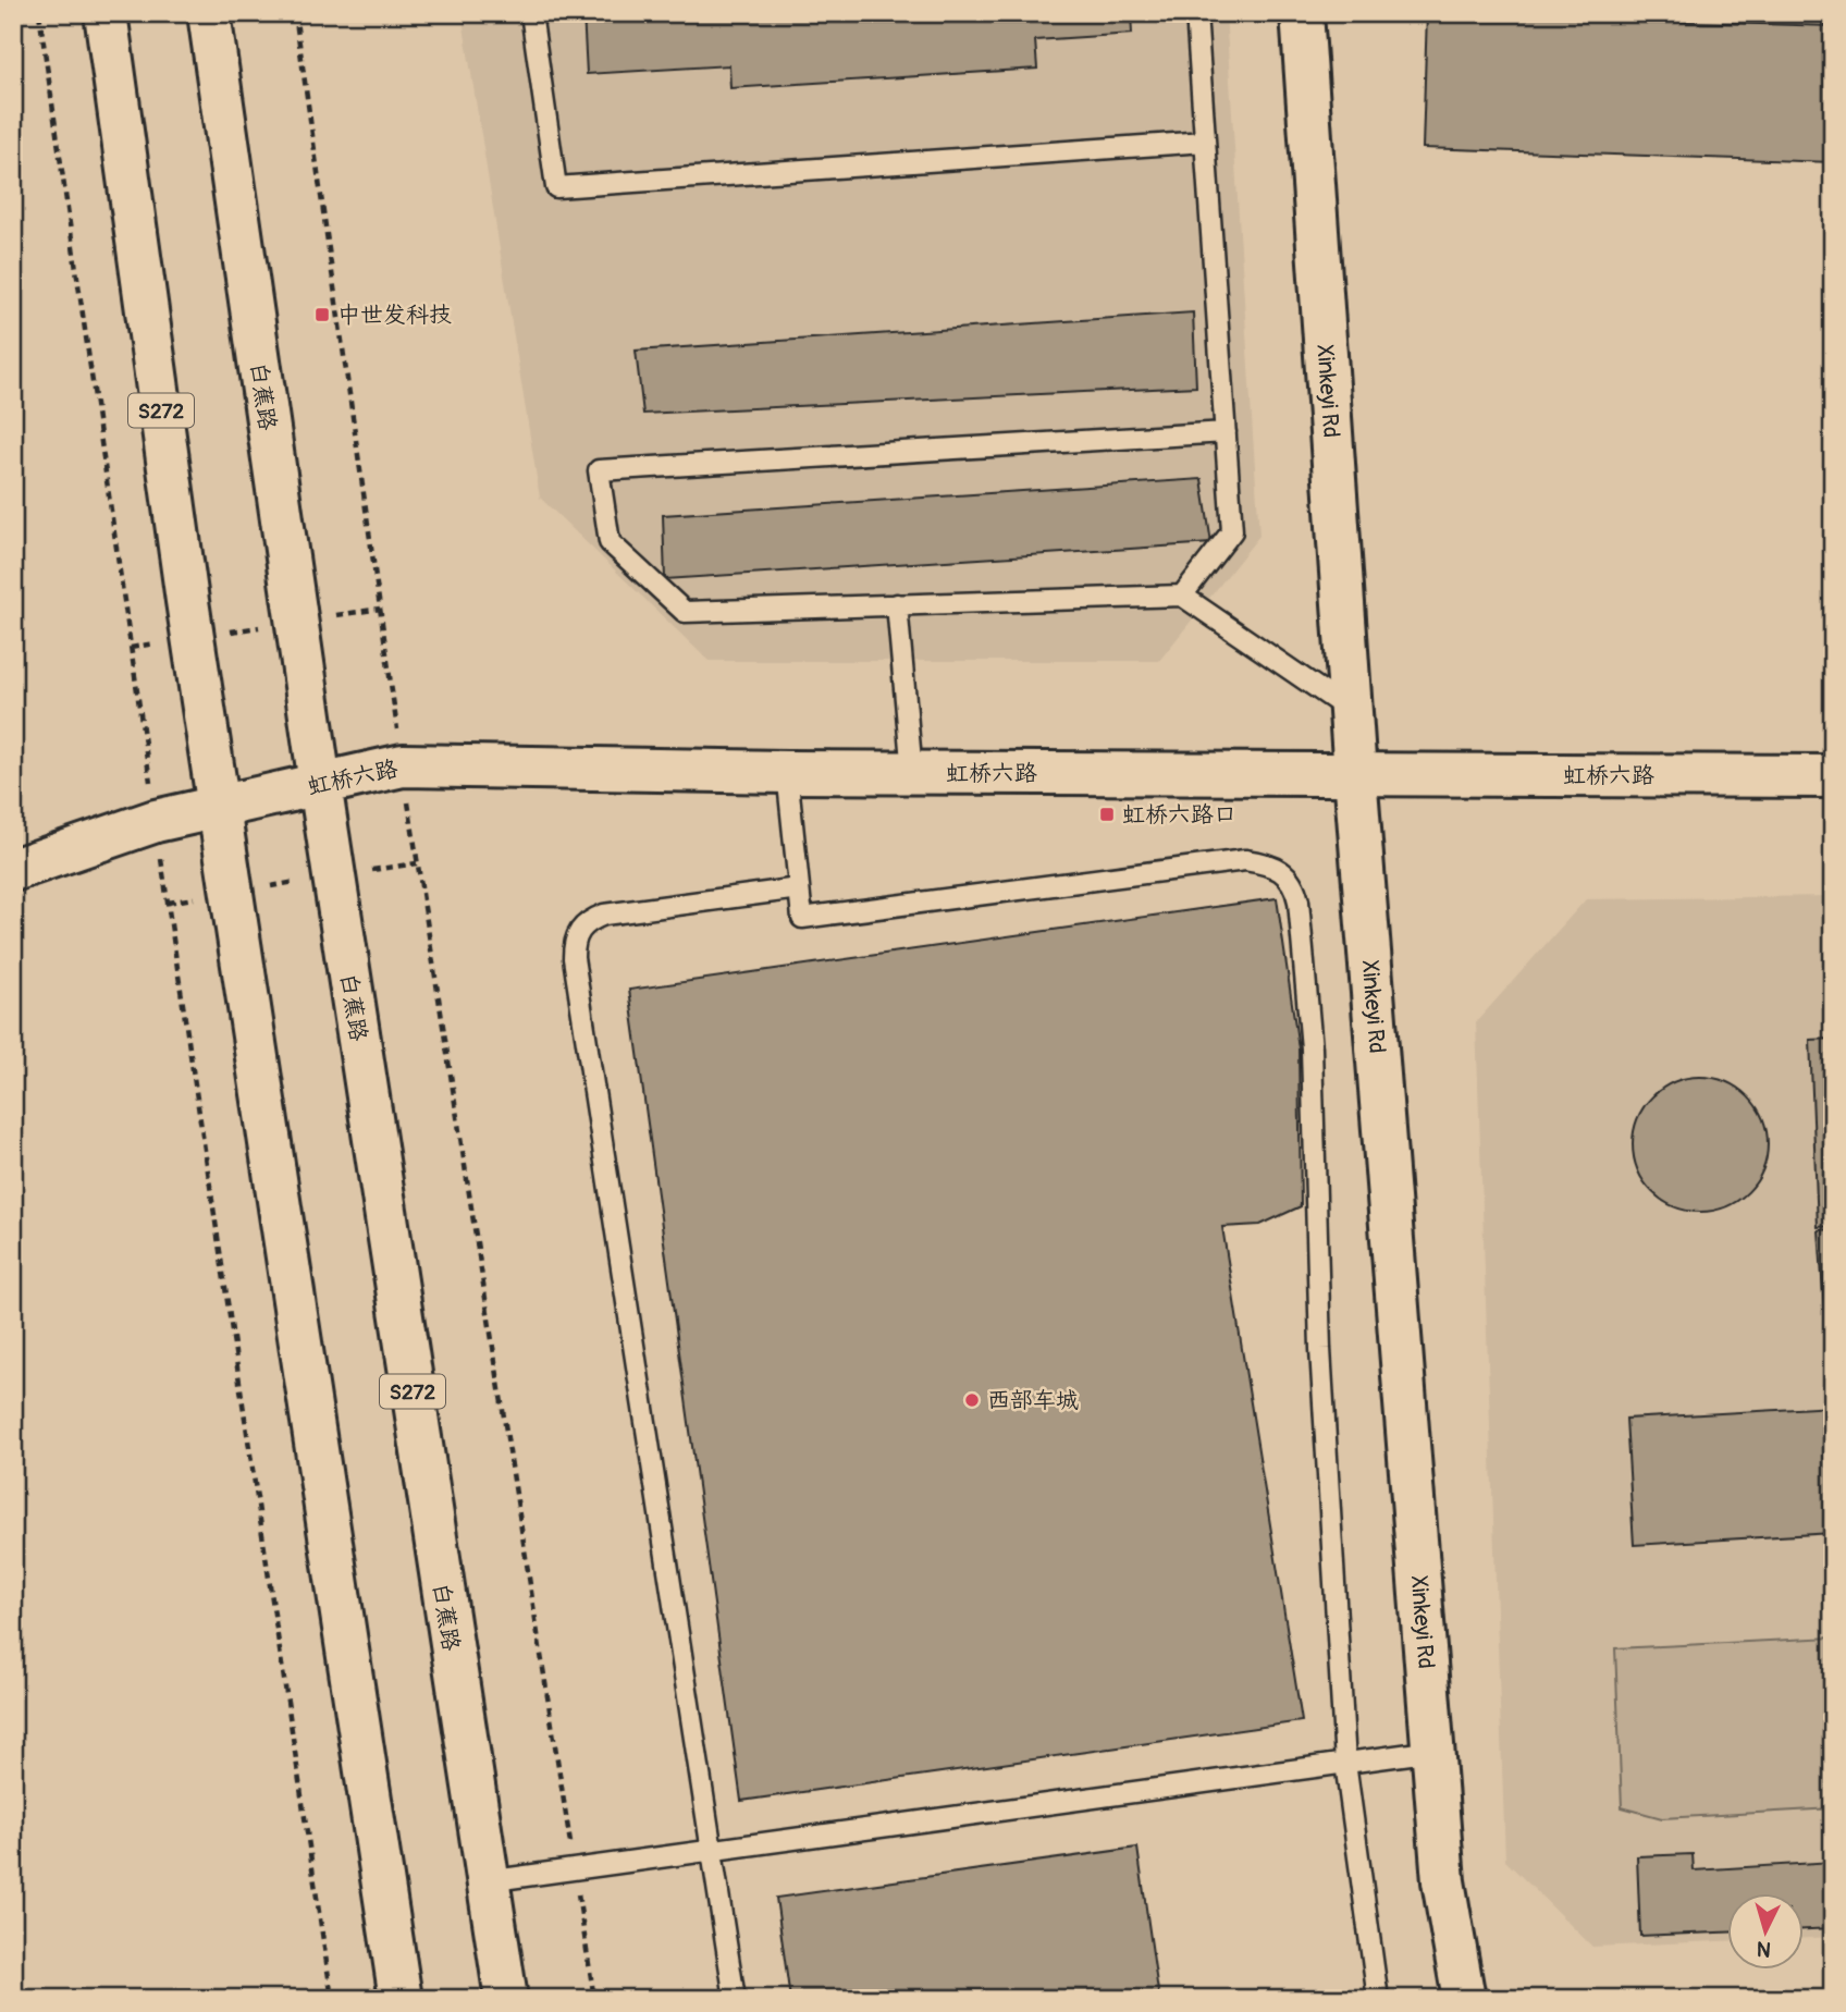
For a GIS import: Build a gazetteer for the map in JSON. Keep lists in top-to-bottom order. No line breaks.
{"streets":{"main road":["Xinkeyi Rd","白蕉路","S272","虹桥六路"]},"crossings":[["Xinkeyi Rd","虹桥六路"],["白蕉路","虹桥六路"],["S272","虹桥六路"]],"places":{"transit":["中世发科技","虹桥六路口"],"other":["西部车城"]},"north":"bottom"}
